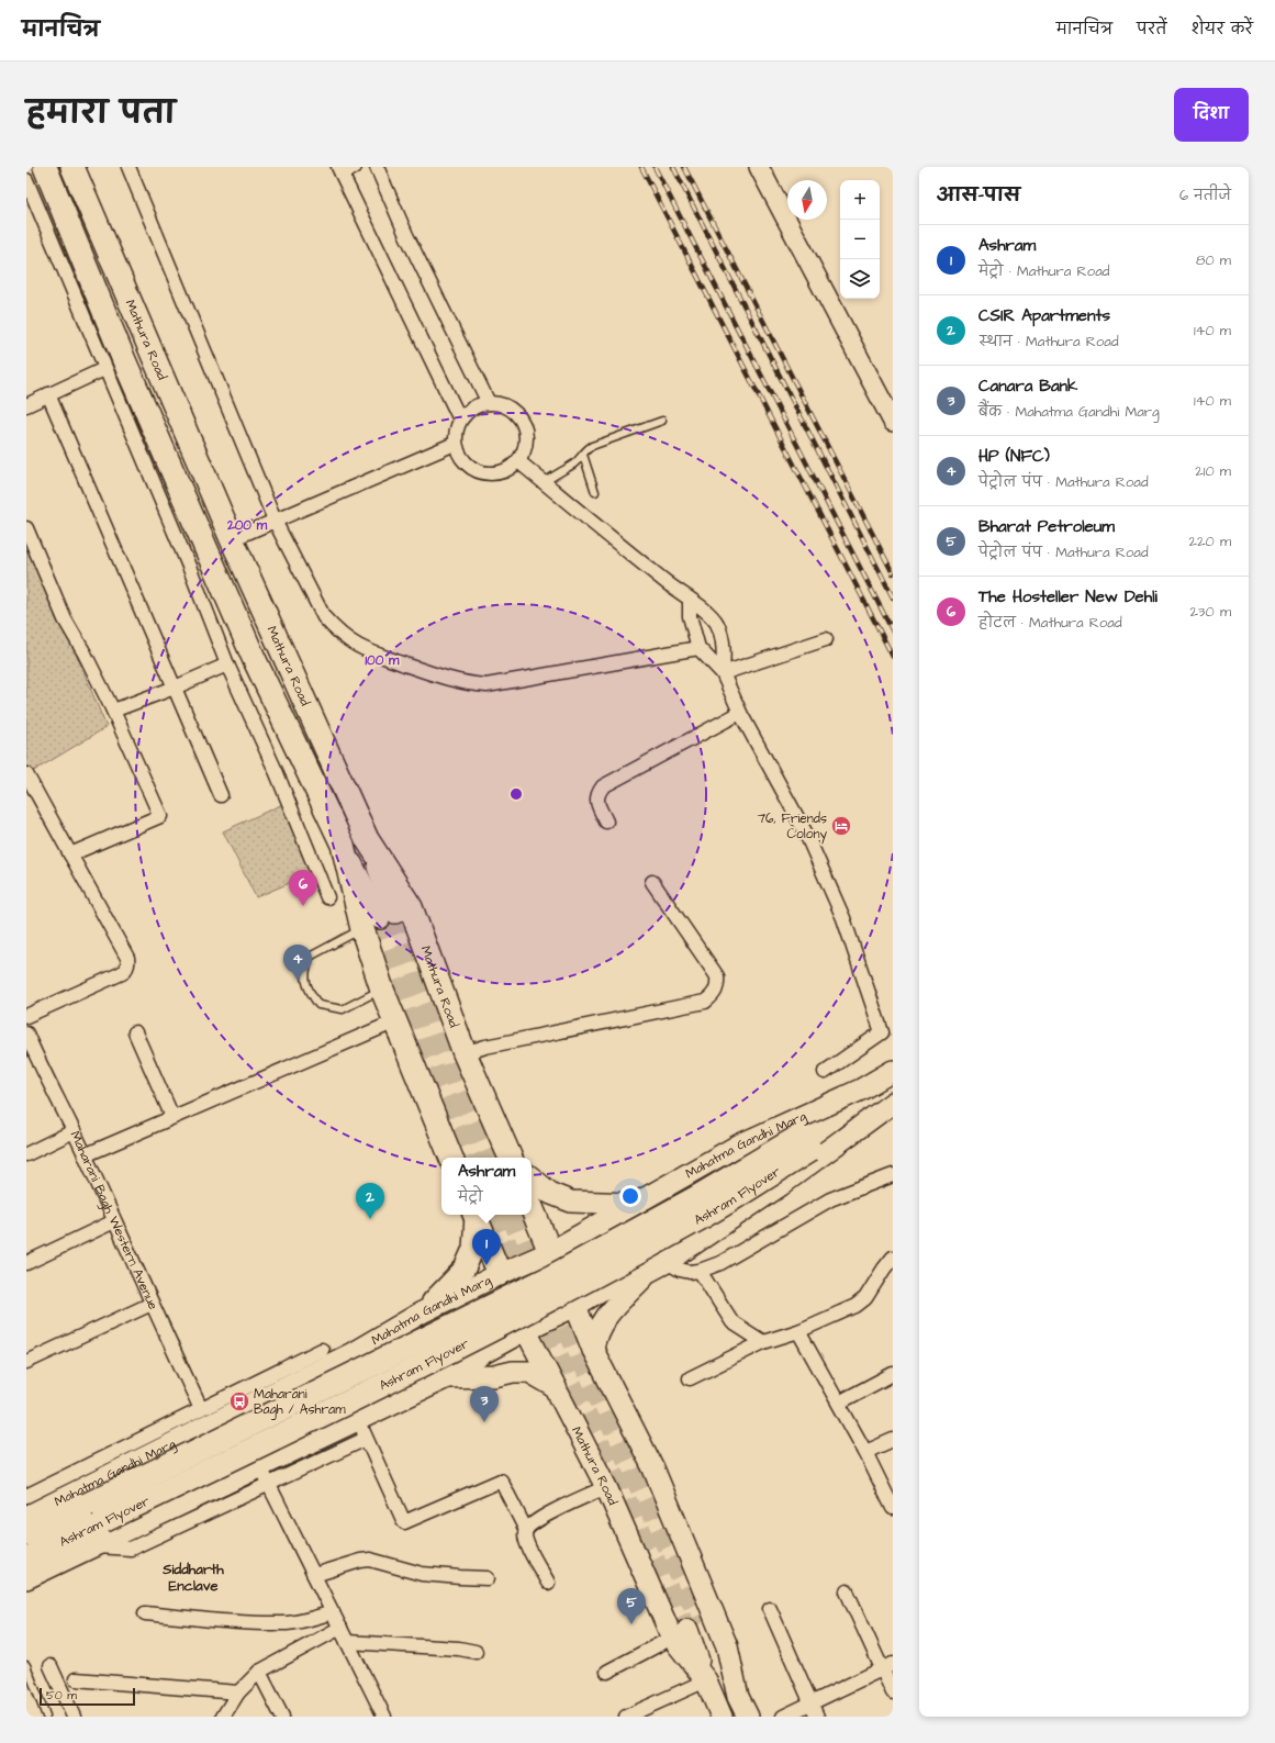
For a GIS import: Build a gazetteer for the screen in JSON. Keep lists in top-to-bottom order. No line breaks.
{"streets":{"highway":["Mathura Road","Ashram Flyover"],"main road":["Mahatma Gandhi Marg"],"street":["Maharani Bagh Western Avenue"]},"crossings":[["Mathura Road","Mahatma Gandhi Marg"],["Mahatma Gandhi Marg","Ashram Flyover"]],"districts":["Siddharth Enclave"],"places":{"hotel":["76, Friends Colony"],"bus stop":["Maharani Bagh / Ashram"]},"scale_bar":"50 m","north":"bottom","page":{"header":"मानचित्र","nav":["मानचित्र","परतें","शेयर करें"],"title":"हमारा पता","buttons":"दिशा","heading":["आस-पास","6 नतीजे"],"map_buttons":["+","−"],"list":[{"mark":"1","name":"Ashram","note":"मेट्रो · Mathura Road","value":"80 m"},{"mark":"2","name":"CSIR Apartments","note":"स्थान · Mathura Road","value":"140 m"},{"mark":"3","name":"Canara Bank","note":"बैंक · Mahatma Gandhi Marg","value":"140 m"},{"mark":"4","name":"HP (NFC)","note":"पेट्रोल पंप · Mathura Road","value":"210 m"},{"mark":"5","name":"Bharat Petroleum","note":"पेट्रोल पंप · Mathura Road","value":"220 m"},{"mark":"6","name":"The Hosteller New Dehli","note":"होटल · Mathura Road","value":"230 m"}],"pins":["6","4","2","1","3","5"],"popup":["Ashram","मेट्रो"],"scale":"50 m"},"rings":["200 m","100 m"]}
